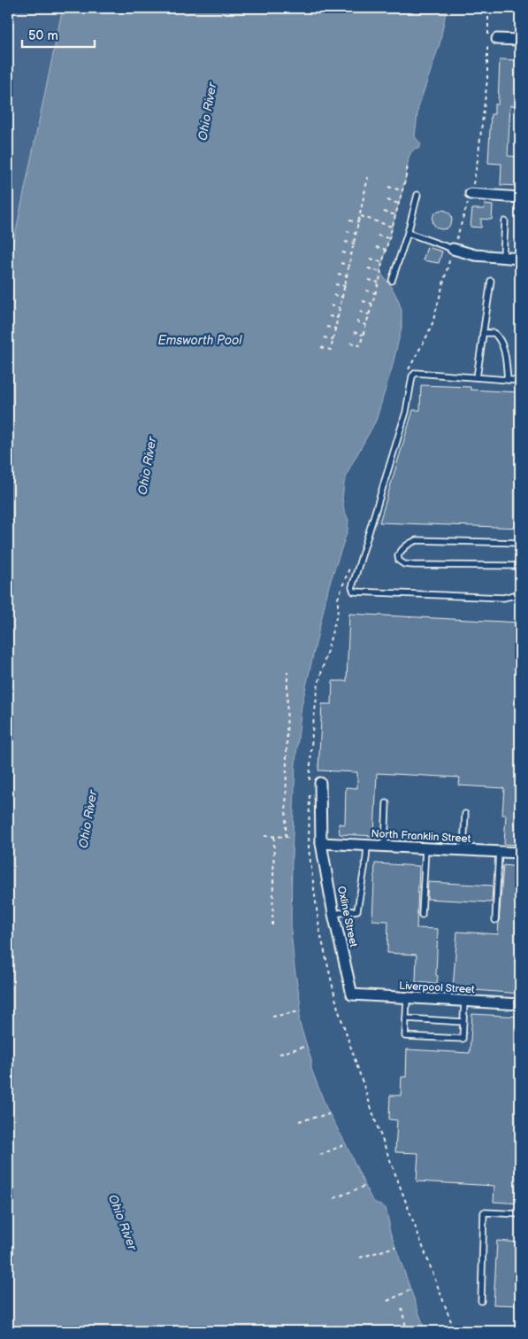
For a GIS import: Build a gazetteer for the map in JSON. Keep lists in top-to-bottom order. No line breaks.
{"streets":{"street":["North Franklin Street","Oxline Street","Liverpool Street"]},"crossings":[["North Franklin Street","Oxline Street"],["Oxline Street","Liverpool Street"]],"water":["Ohio River","Emsworth Pool"],"scale_bar":"50 m"}
